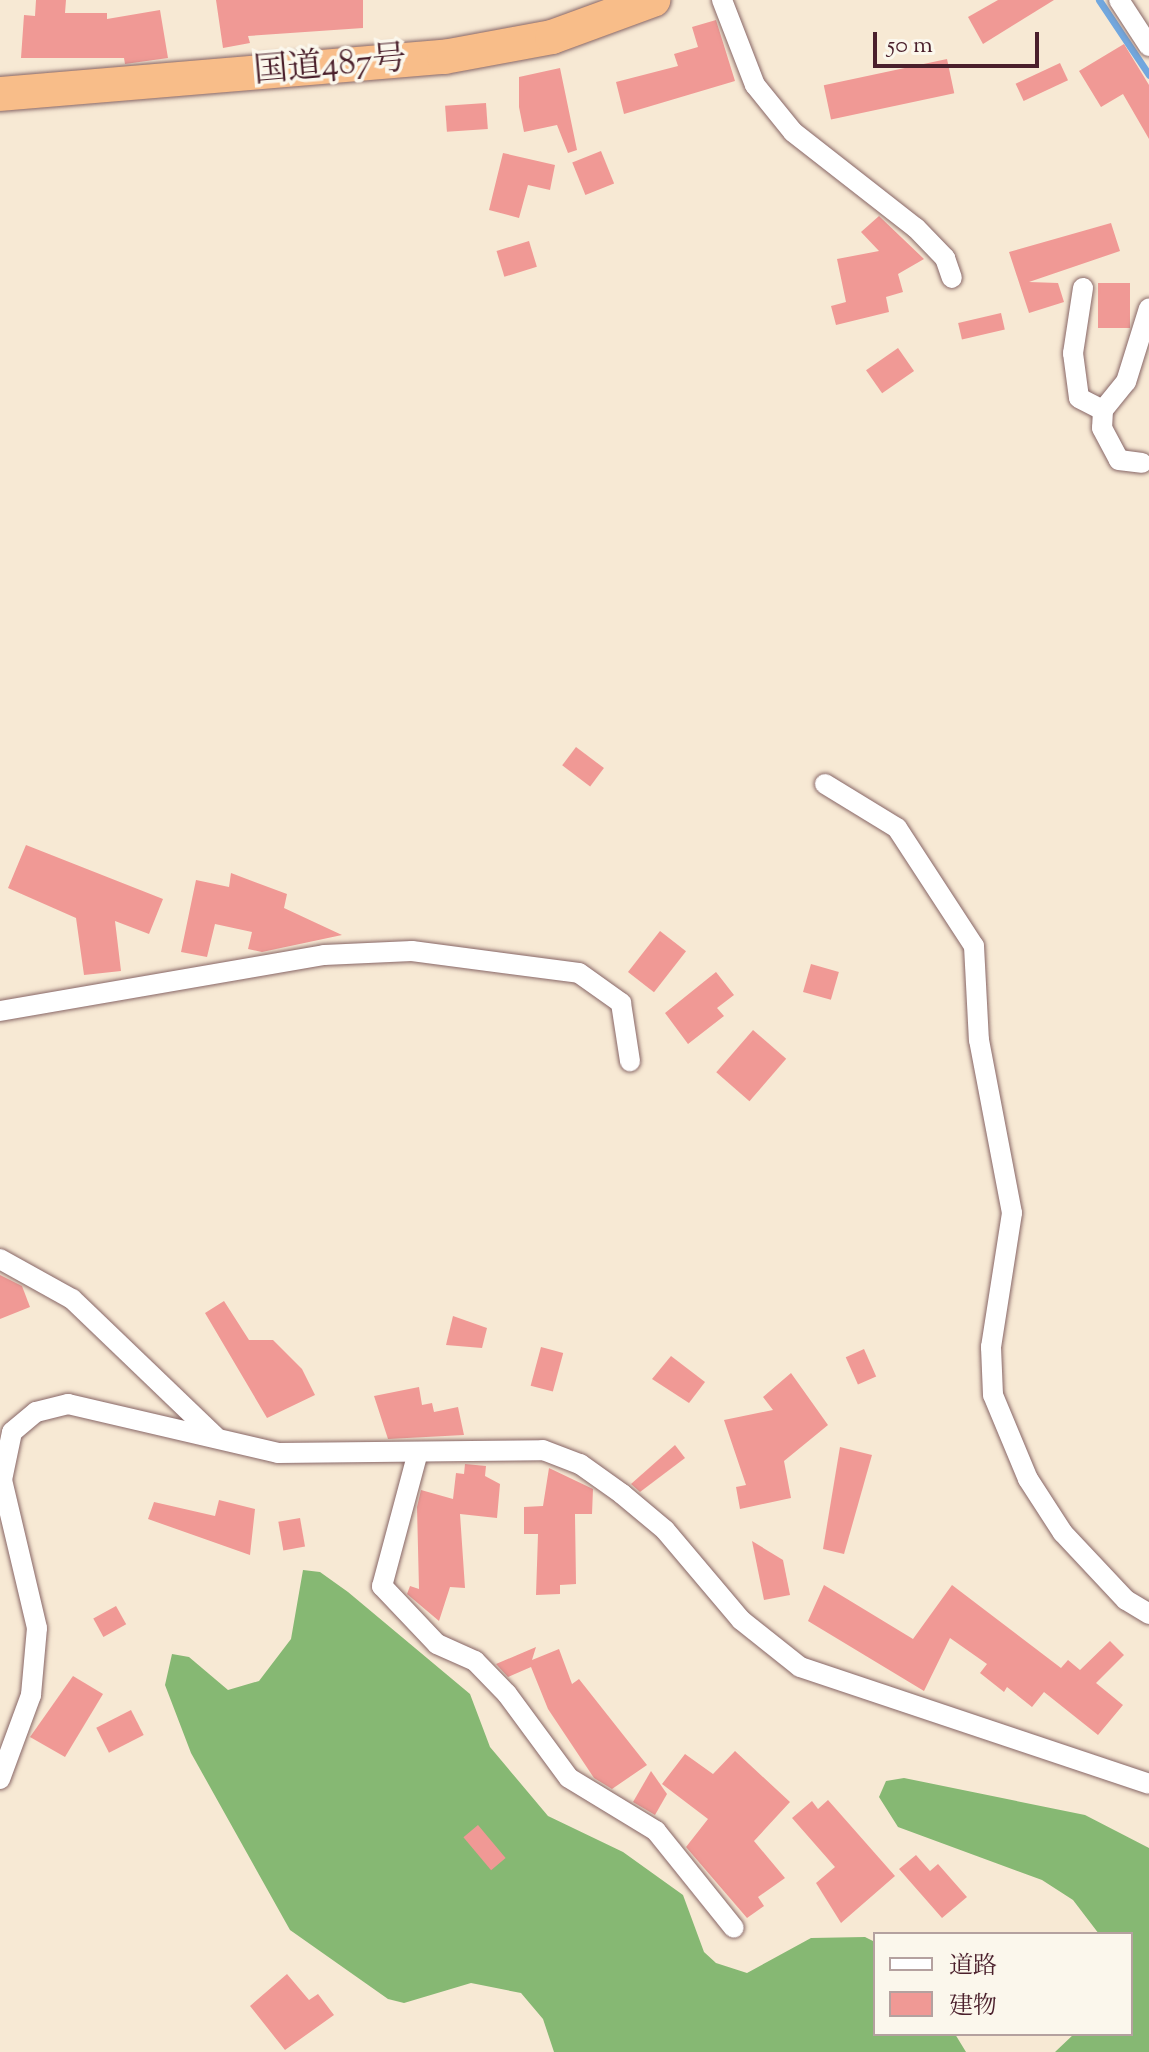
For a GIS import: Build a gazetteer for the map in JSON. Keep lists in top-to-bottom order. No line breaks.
{"streets":{"highway":["国道487号"]},"legend":["道路","建物"],"scale_bar":"50 m"}
